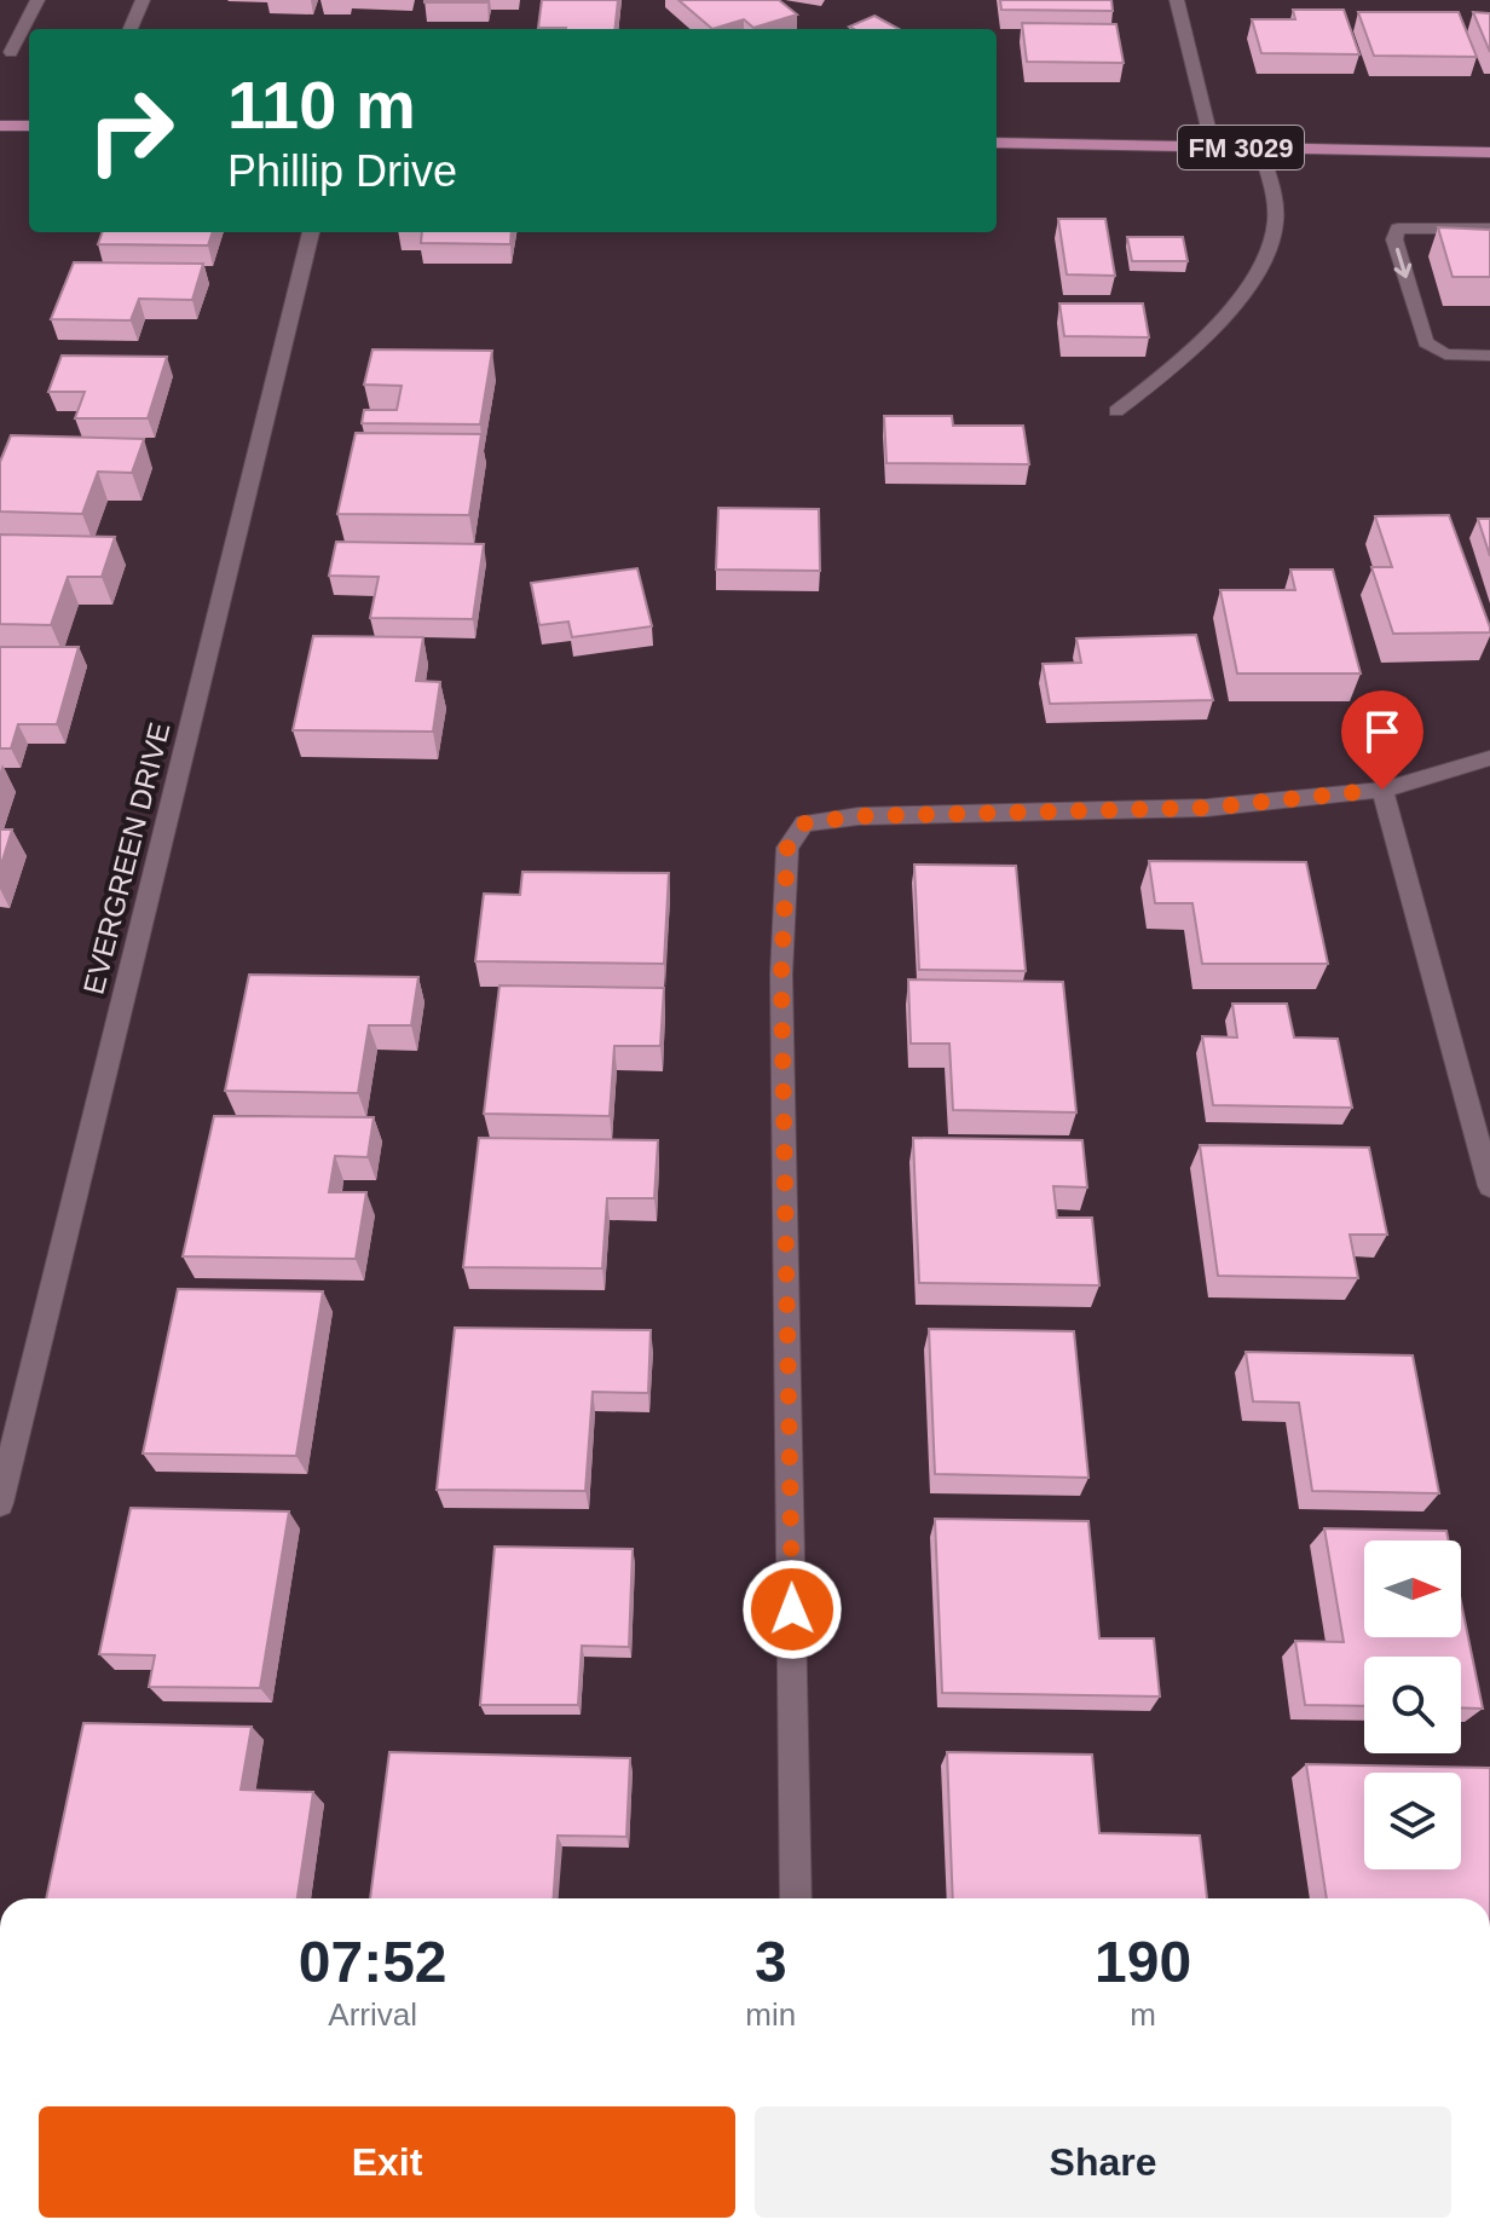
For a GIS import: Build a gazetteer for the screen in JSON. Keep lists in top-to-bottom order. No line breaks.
{"streets":{"main road":["FM 3029"],"street":["EVERGREEN DRIVE"]},"north":"right","page":{"turn":["110 m","Phillip Drive"],"eta":["07:52","Arrival","3","min","190","m"],"buttons":["Exit","Share"]}}
